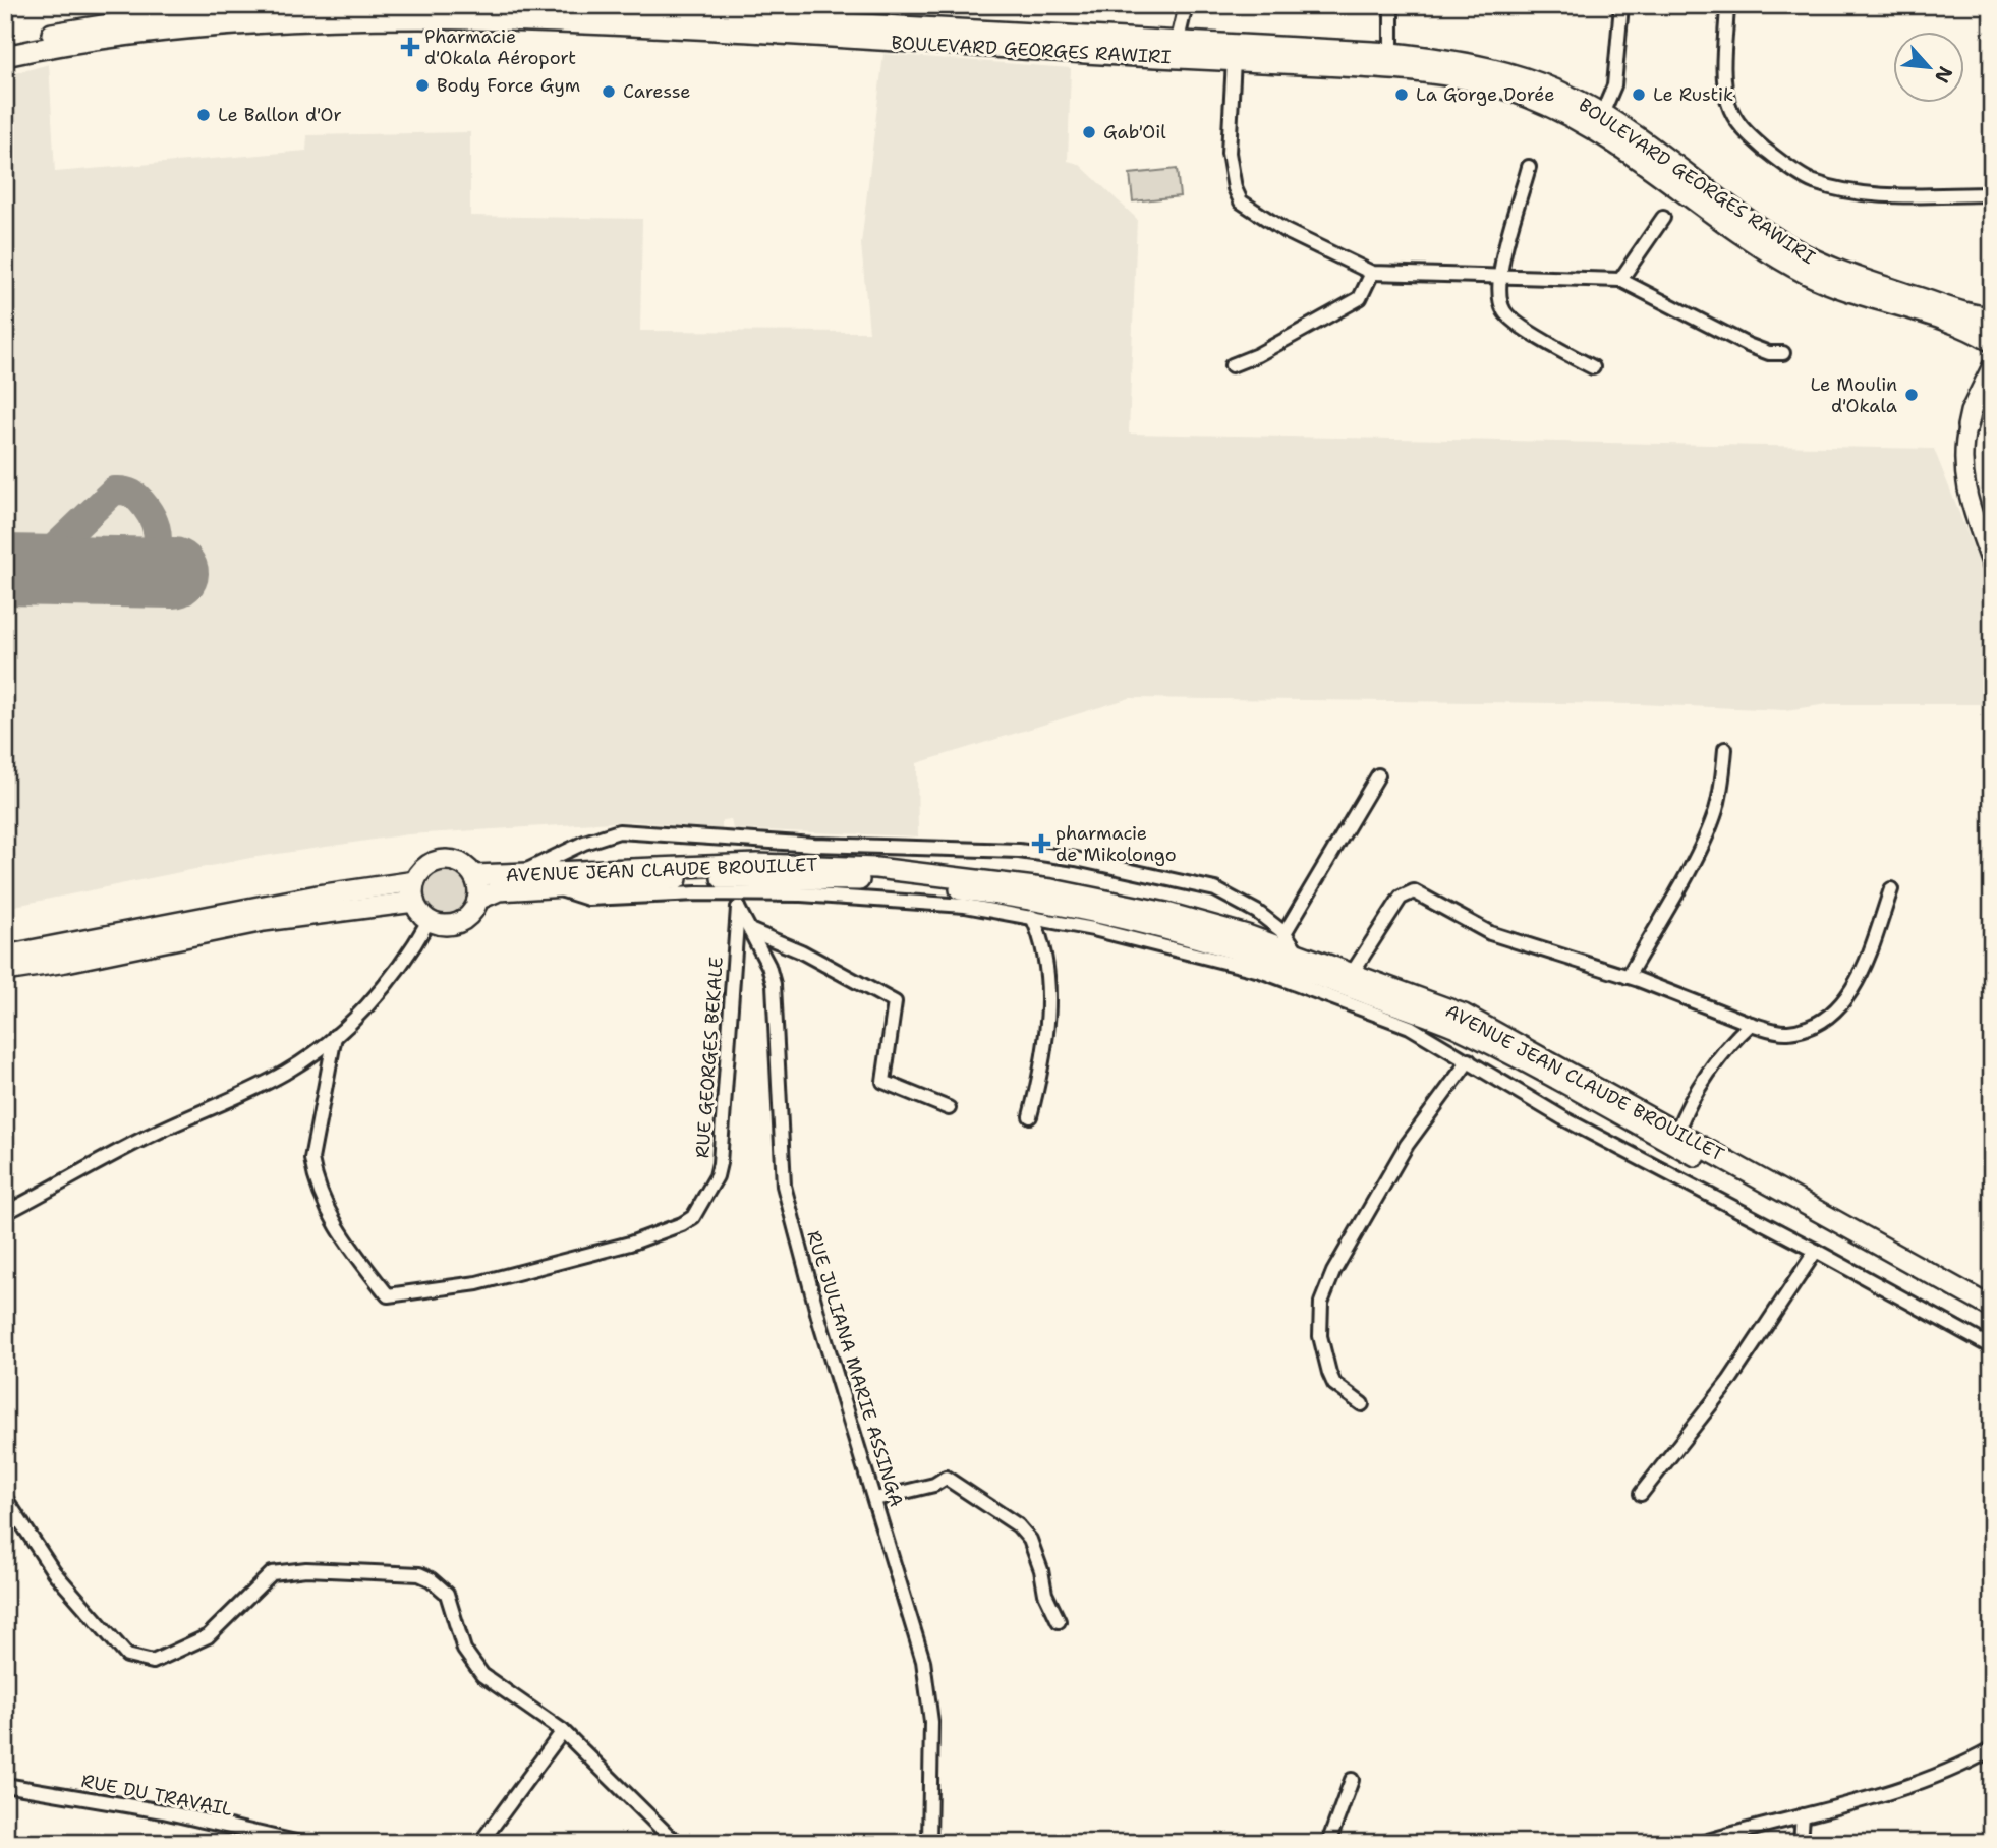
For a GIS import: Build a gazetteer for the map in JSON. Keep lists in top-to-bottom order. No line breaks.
{"streets":{"main road":["BOULEVARD GEORGES RAWIRI","AVENUE JEAN CLAUDE BROUILLET"],"street":["RUE GEORGES BEKALE","RUE JULIANA MARIE ASSINGA","RUE DU TRAVAIL"]},"crossings":[["RUE GEORGES BEKALE","RUE JULIANA MARIE ASSINGA"]],"places":{"health":["Pharmacie d'Okala Aéroport","pharmacie de Mikolongo"],"other":["Body Force Gym","Caresse","La Gorge Dorée","Le Rustik","Le Ballon d'Or","Gab'Oil","Le Moulin d'Okala"]},"north":"bottom right"}
